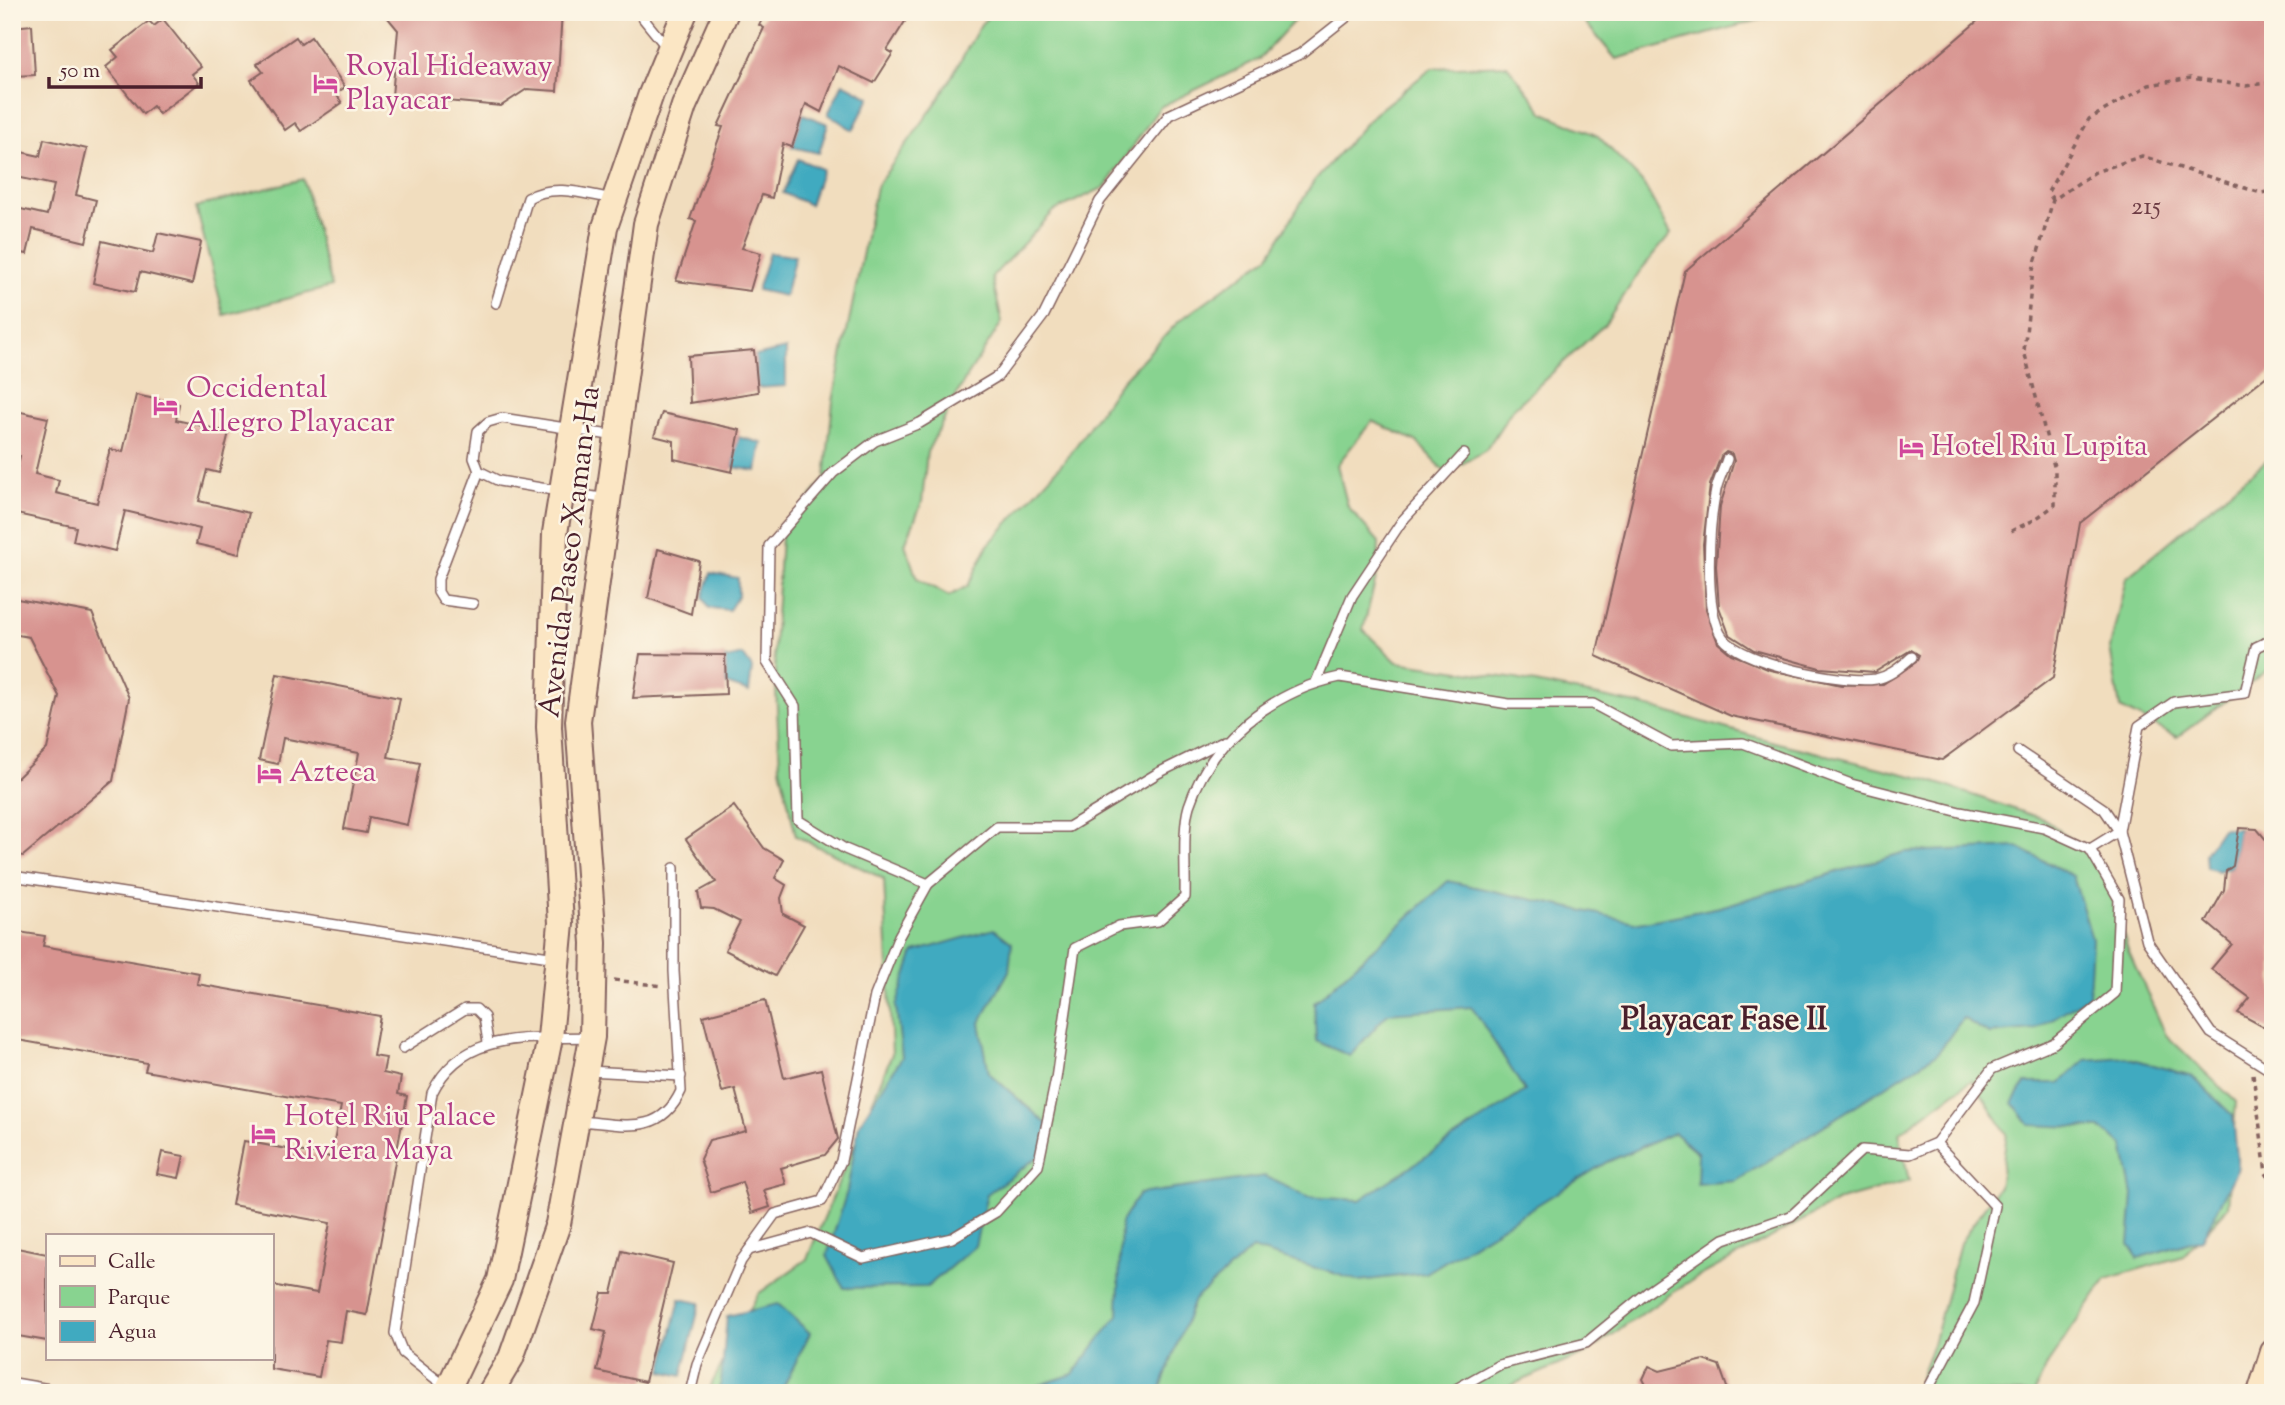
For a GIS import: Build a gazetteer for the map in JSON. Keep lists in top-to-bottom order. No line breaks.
{"streets":{"main road":["Avenida Paseo Xaman-Ha"]},"districts":["Playacar Fase II"],"places":{"hotel":["Royal Hideaway Playacar","Occidental Allegro Playacar","Hotel Riu Lupita","Azteca","Hotel Riu Palace Riviera Maya"]},"house_numbers":["215"],"legend":["Calle","Parque","Agua"],"scale_bar":"50 m"}
